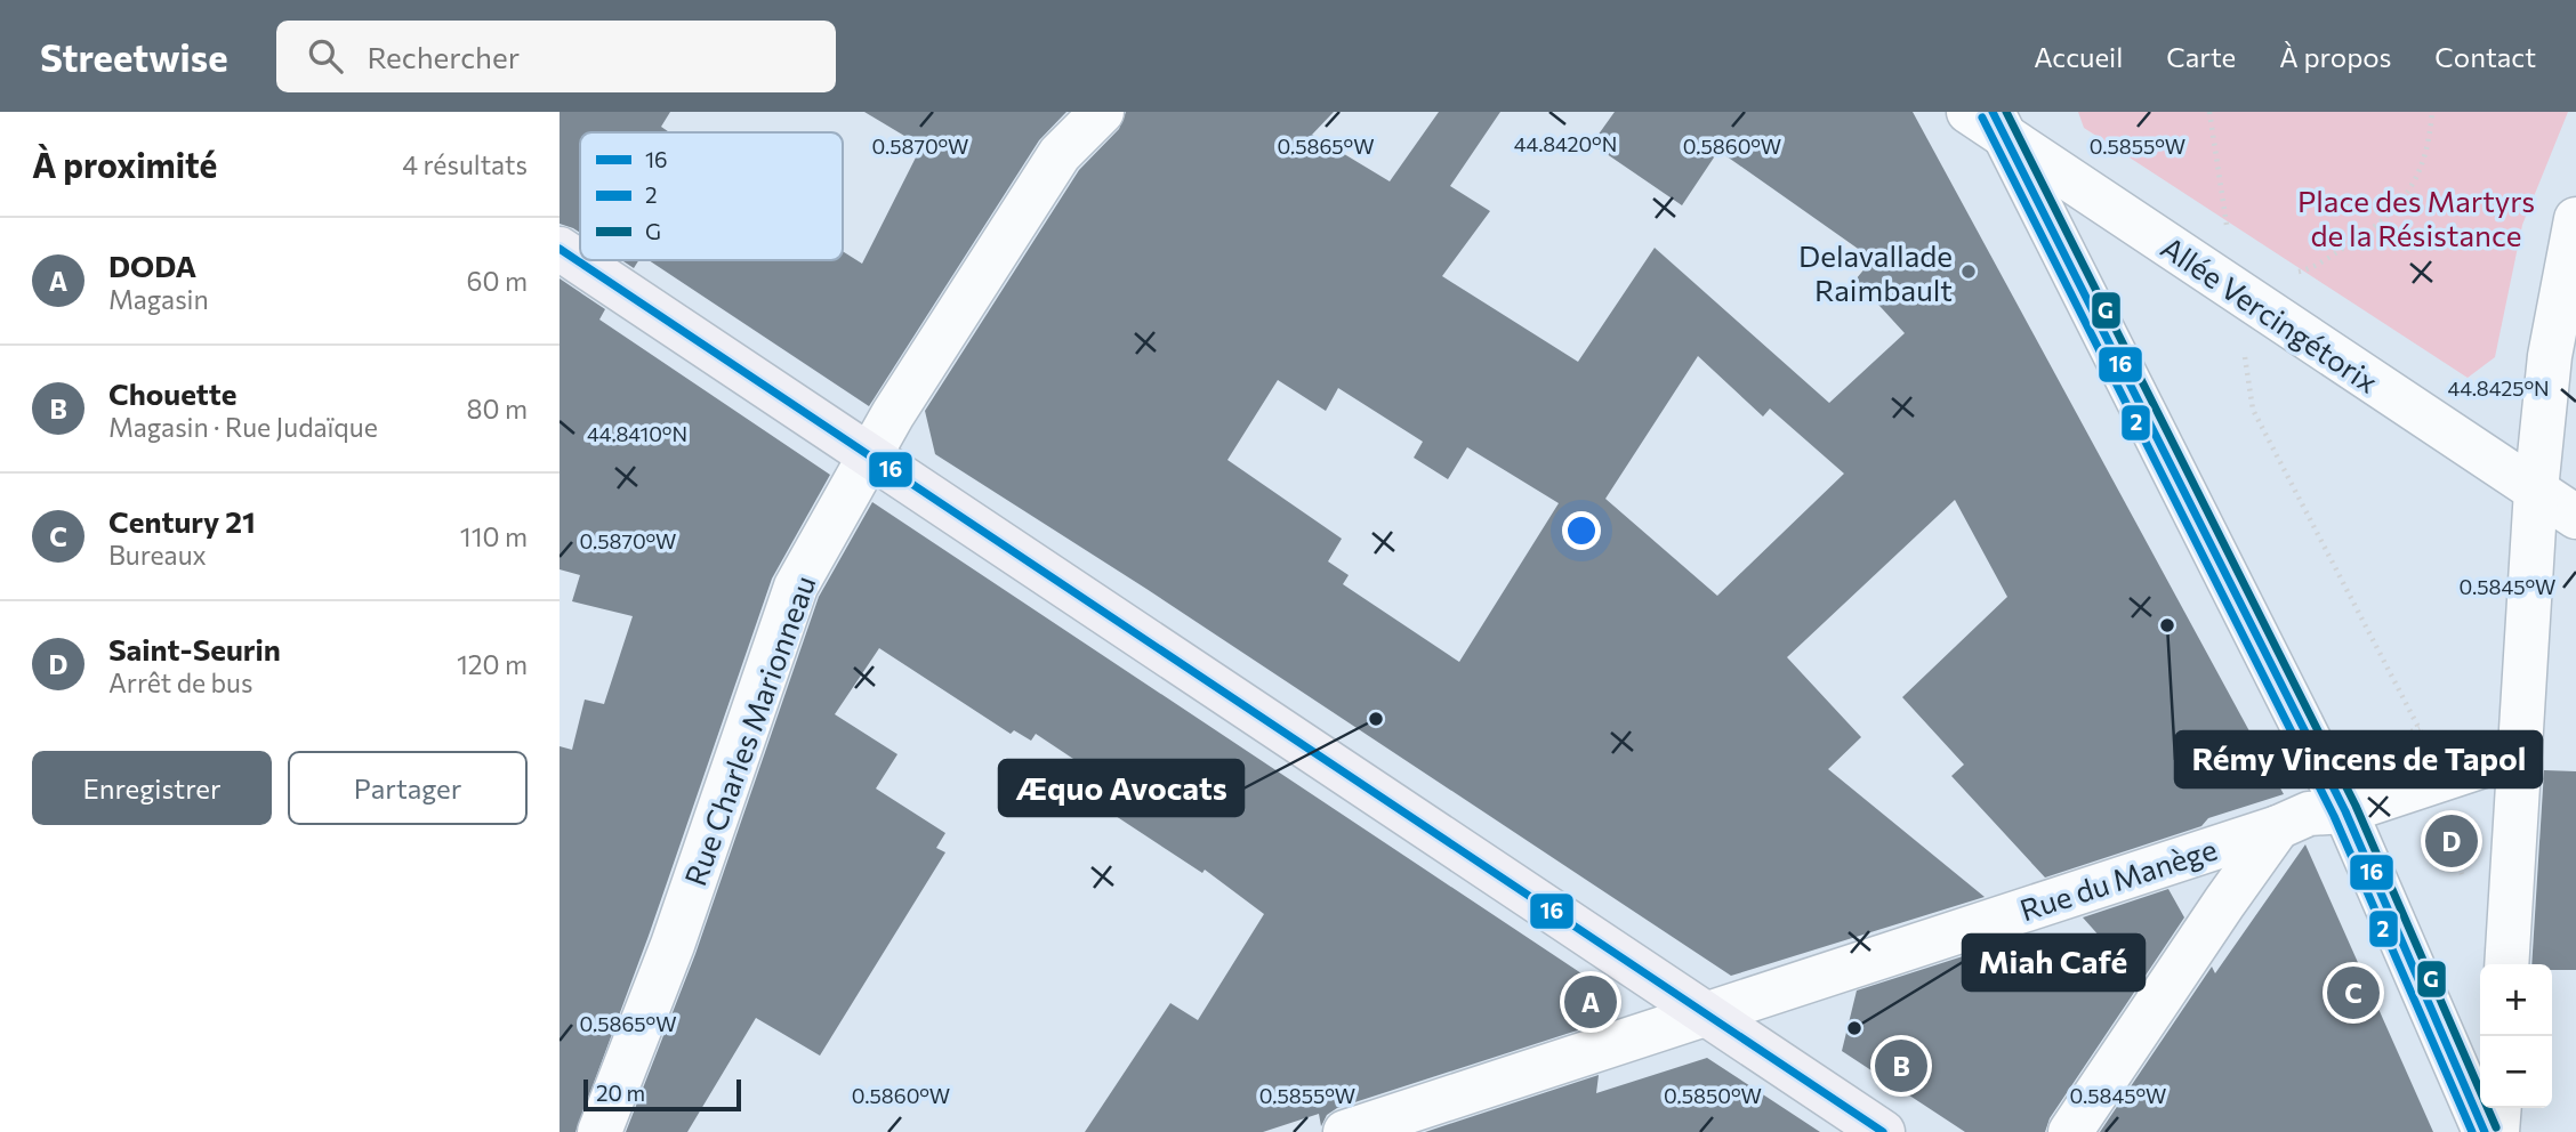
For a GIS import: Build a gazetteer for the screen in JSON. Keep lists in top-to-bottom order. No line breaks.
{"streets":{"street":["Allée Vercingétorix","Rue Charles Marionneau","Rue du Manège"]},"parks":["Place des Martyrs de la Résistance"],"places":["Delavallade Raimbault","Rémy Vincens de Tapol","Æquo Avocats","Miah Café"],"lines":["transit line 16","transit line G","transit line 2"],"legend":["16","2","G"],"scale_bar":"20 m","page":{"header":"Streetwise","search":"Rechercher","nav":["Accueil","Carte","À propos","Contact"],"heading":["À proximité","4 résultats"],"list":[{"mark":"A","name":"DODA","note":"Magasin","value":"60 m"},{"mark":"B","name":"Chouette","note":"Magasin · Rue Judaïque","value":"80 m"},{"mark":"C","name":"Century 21","note":"Bureaux","value":"110 m"},{"mark":"D","name":"Saint-Seurin","note":"Arrêt de bus","value":"120 m"}],"buttons":["Enregistrer","Partager"],"pins":["D","C","A","B"],"map_buttons":["+","−"],"scale":"20 m"},"coordinates":["44.8420°N","0.5870°W","0.5865°W","0.5860°W","0.5855°W","44.8425°N","44.8410°N","0.5845°W","0.5850°W"]}
